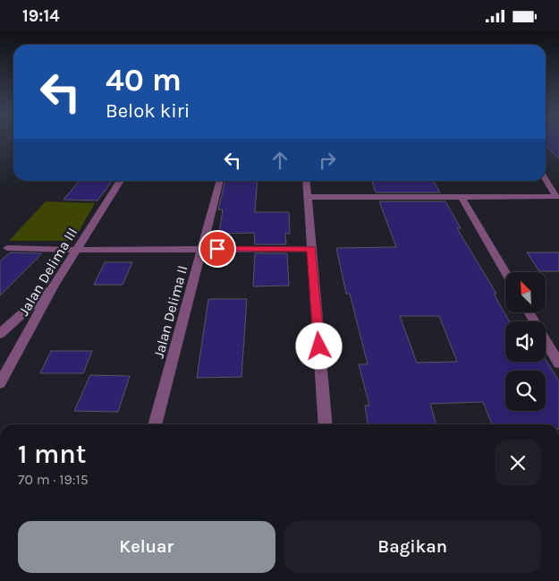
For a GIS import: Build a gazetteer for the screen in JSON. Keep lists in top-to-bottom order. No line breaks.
{"streets":{"street":["Jalan Delima III","Jalan Delima II"]},"north":"top left","page":{"status":"19:14","turn":["40 m","Belok kiri"],"heading":["1 mnt","70 m · 19:15"],"buttons":["Keluar","Bagikan"]}}
